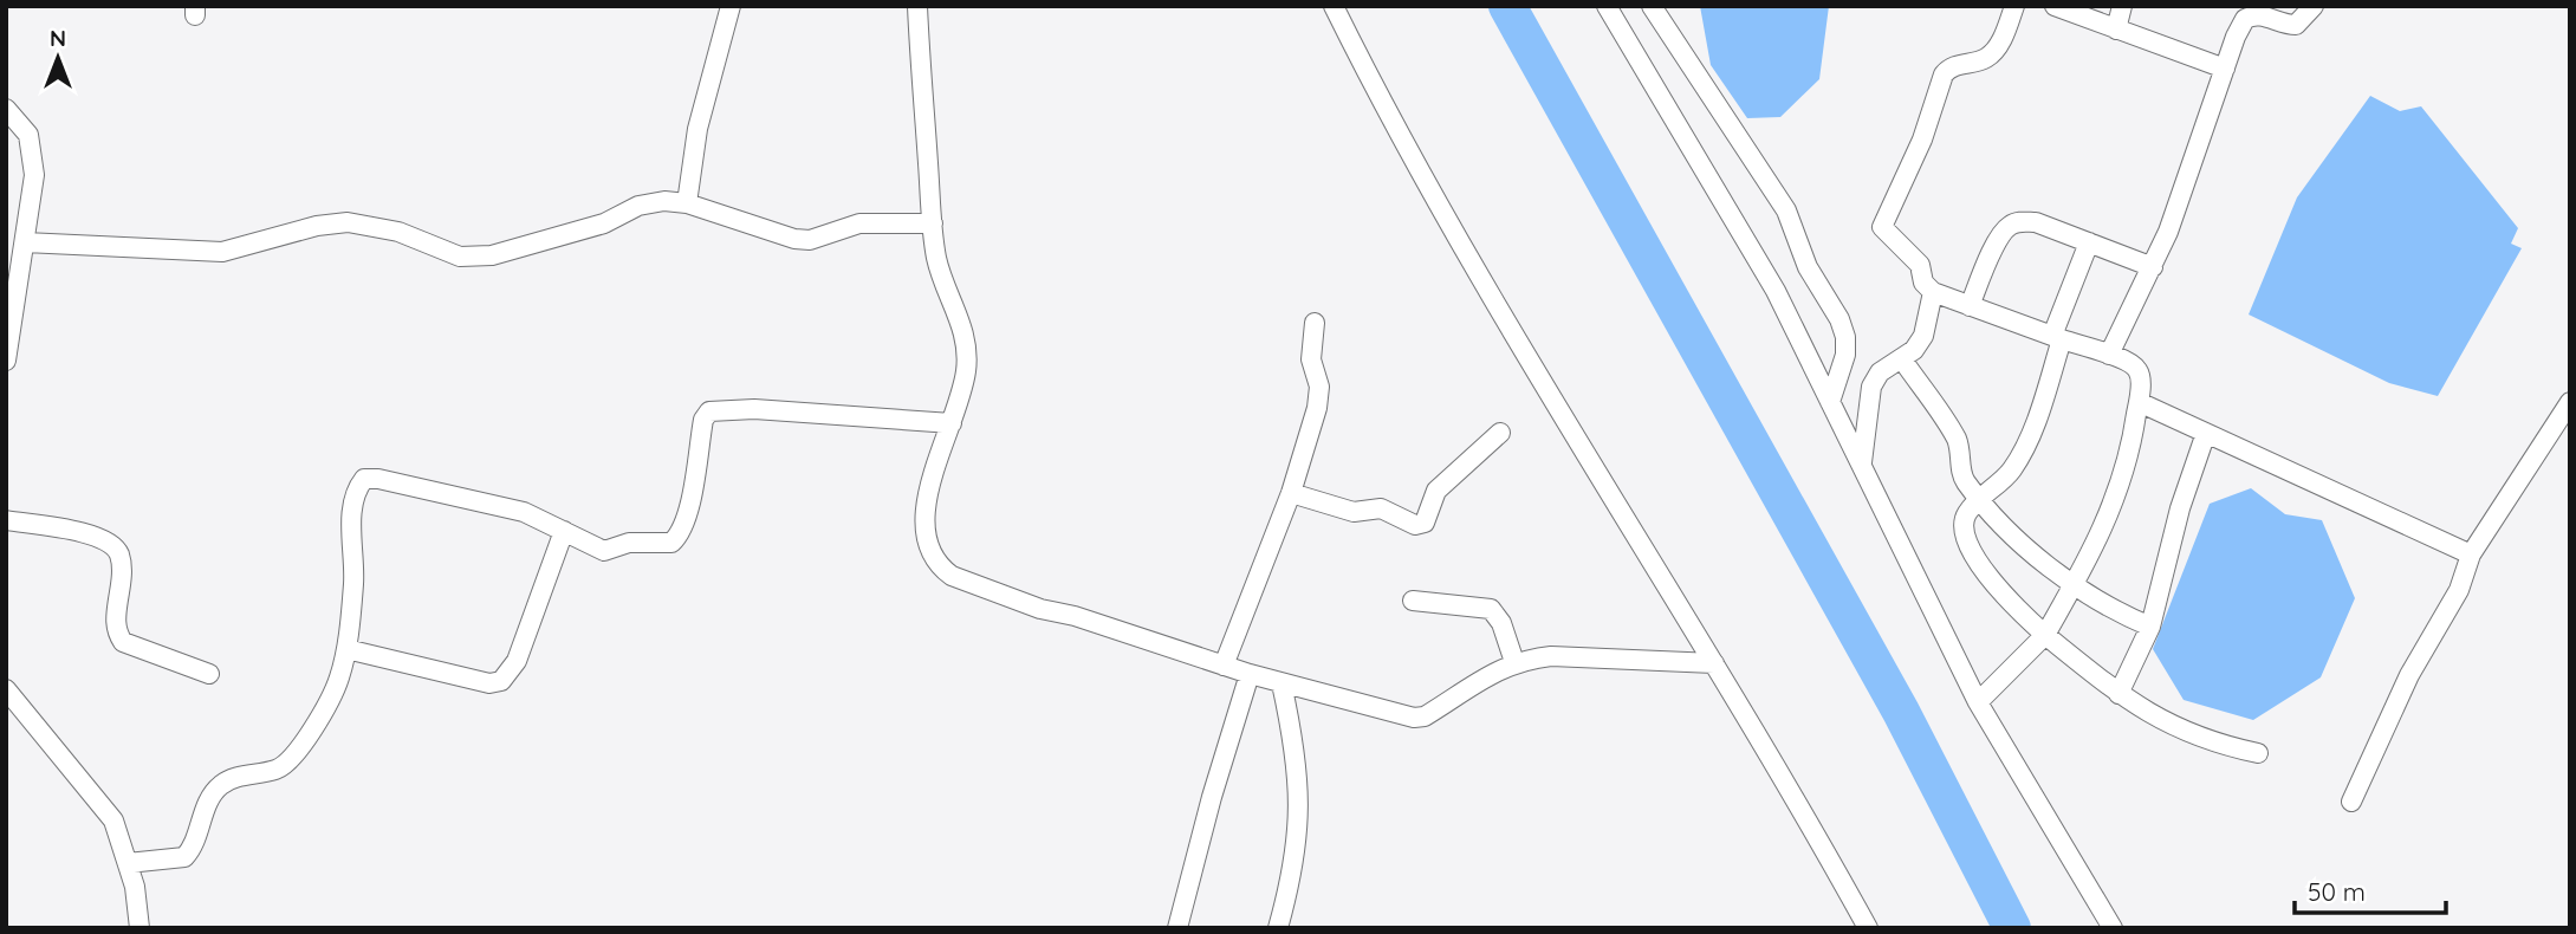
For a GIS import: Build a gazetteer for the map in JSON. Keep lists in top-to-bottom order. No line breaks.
{"scale_bar":"50 m","north":"top"}
